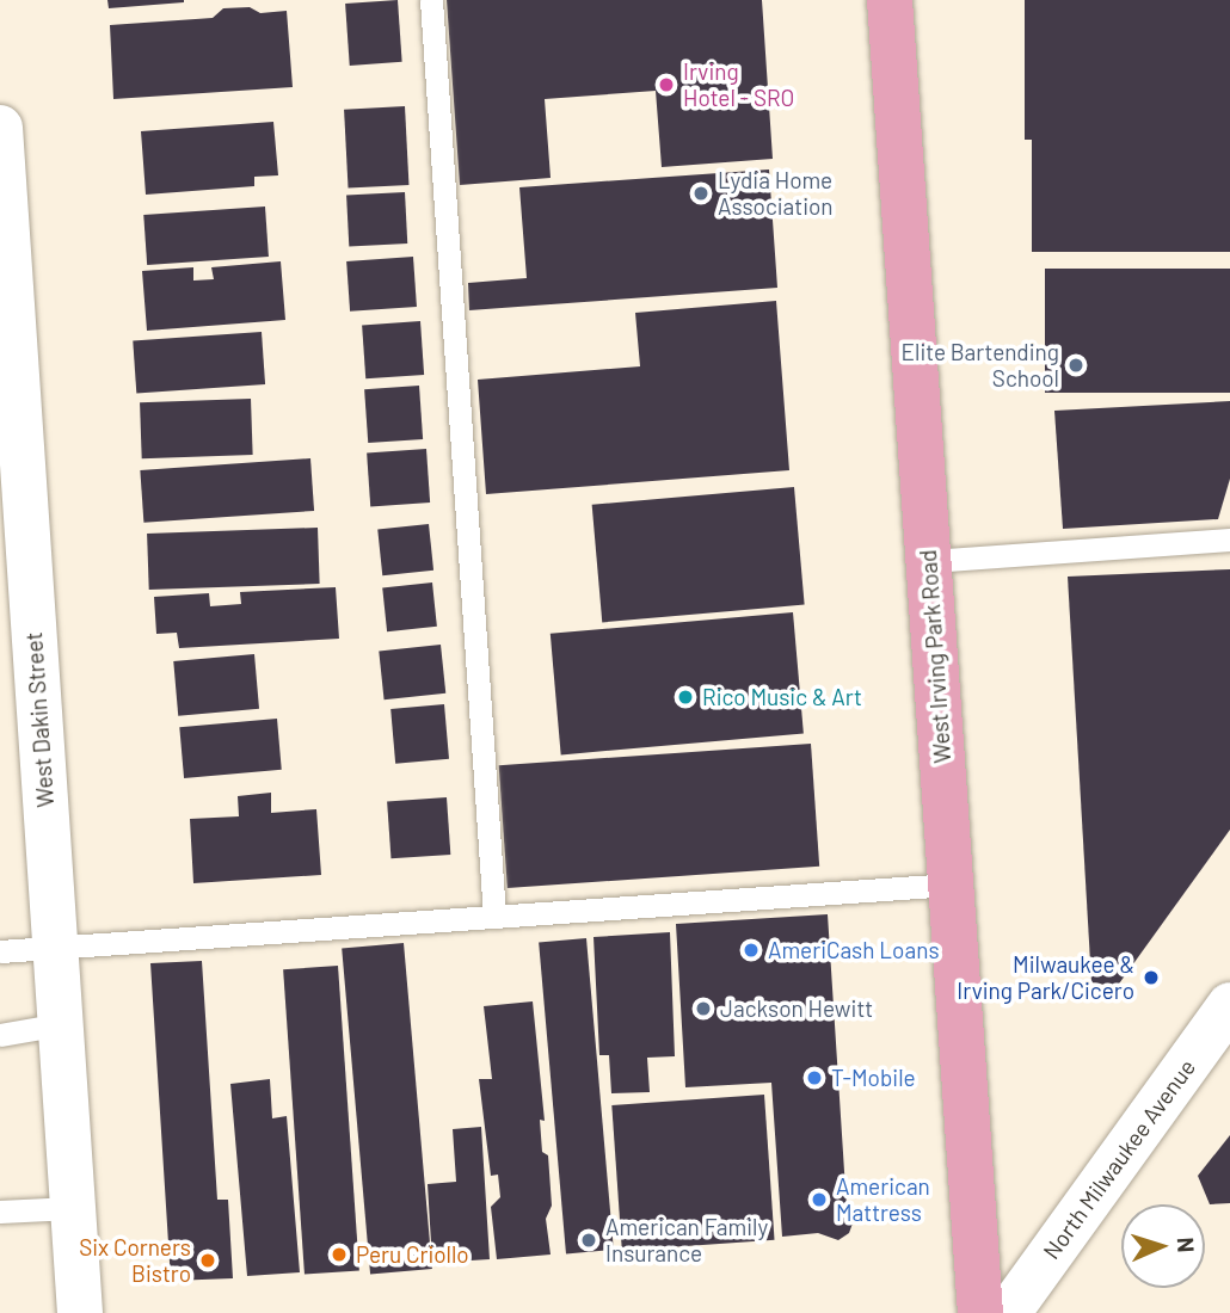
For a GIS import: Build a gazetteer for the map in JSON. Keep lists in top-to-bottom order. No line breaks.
{"streets":{"main road":["West Irving Park Road"],"street":["West Dakin Street","North Milwaukee Avenue"]},"places":["Irving Hotel - SRO","Lydia Home Association","Elite Bartending School","Rico Music & Art","AmeriCash Loans","Milwaukee & Irving Park/Cicero","Jackson Hewitt","T-Mobile","American Mattress","American Family Insurance","Peru Criollo","Six Corners Bistro"],"north":"right"}
